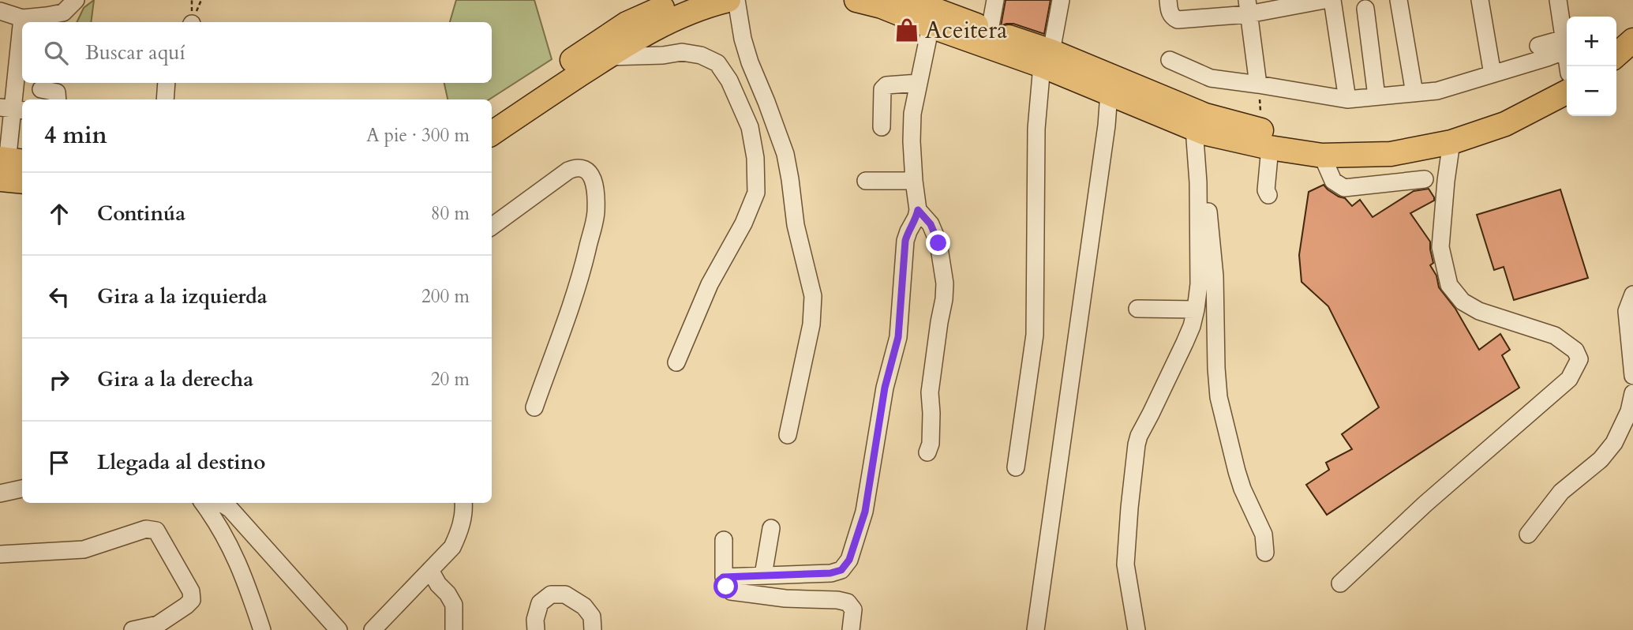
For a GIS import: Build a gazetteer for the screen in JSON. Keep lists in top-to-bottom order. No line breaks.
{"places":{"shop":["Aceitera"]},"page":{"map_buttons":["+","−"],"search":"Buscar aquí","heading":["4 min","A pie · 300 m"],"list":[["Continúa","80 m"],["Gira a la izquierda","200 m"],["Gira a la derecha","20 m"],"Llegada al destino"]}}
